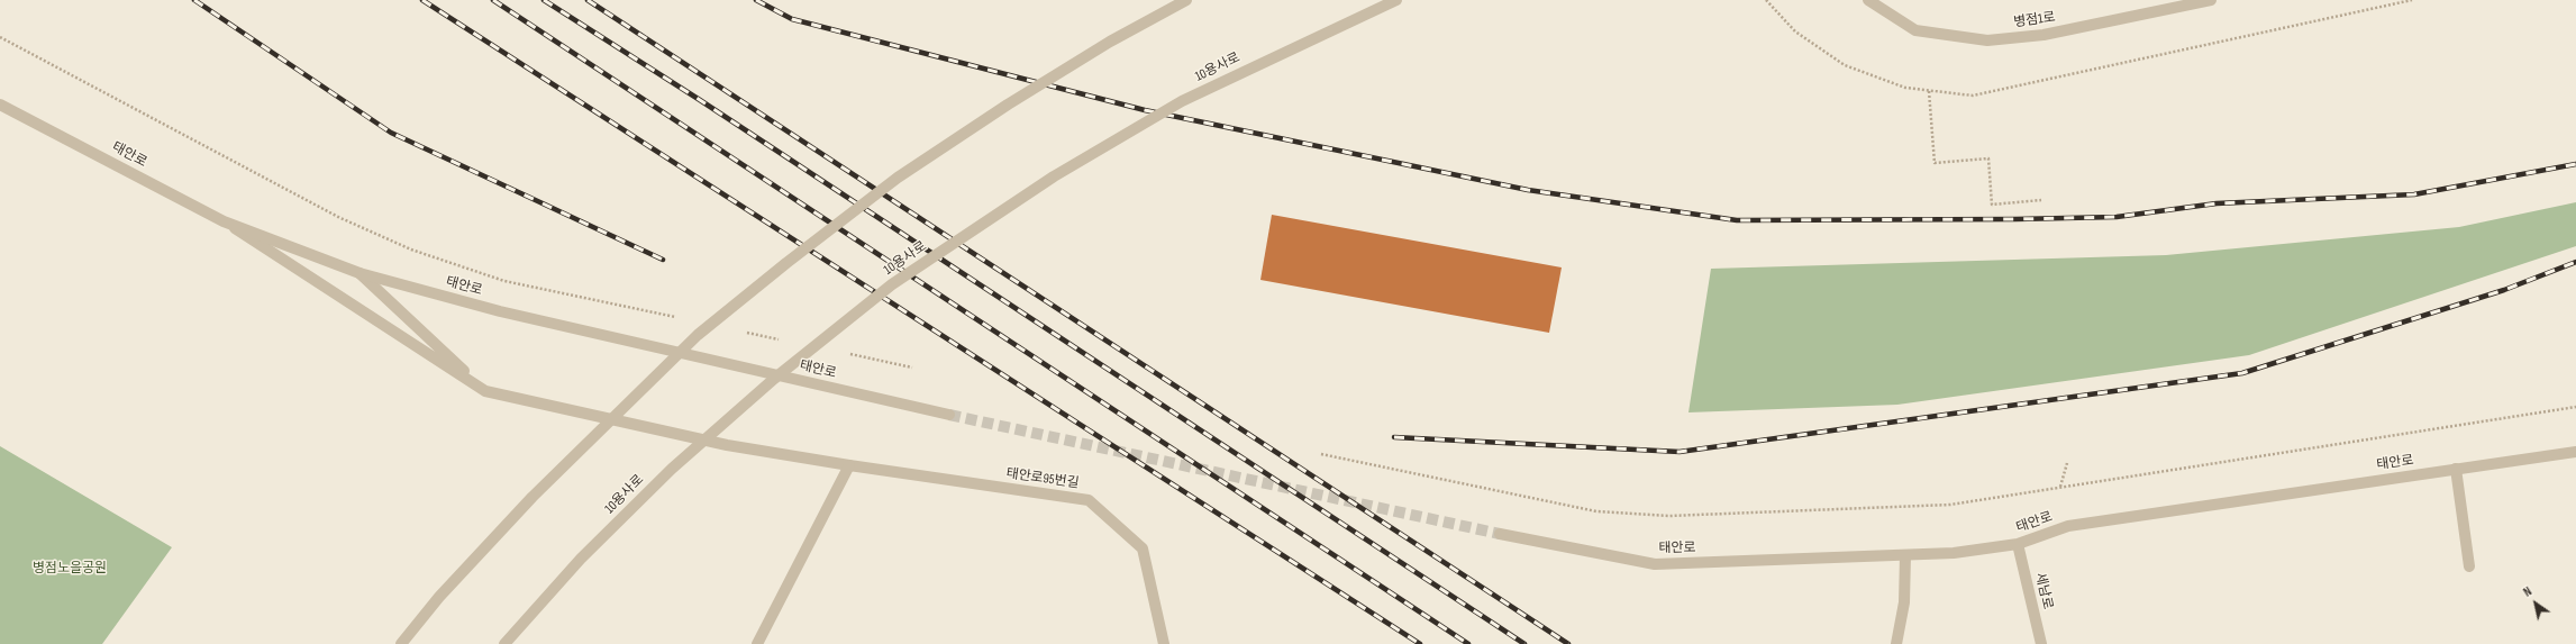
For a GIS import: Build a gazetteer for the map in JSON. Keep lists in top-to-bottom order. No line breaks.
{"streets":{"street":["병점1로","10용사로","태안로","태안로95번길","세남로"]},"crossings":[["태안로","세남로"]],"parks":["병점노을공원"],"north":"top left"}
